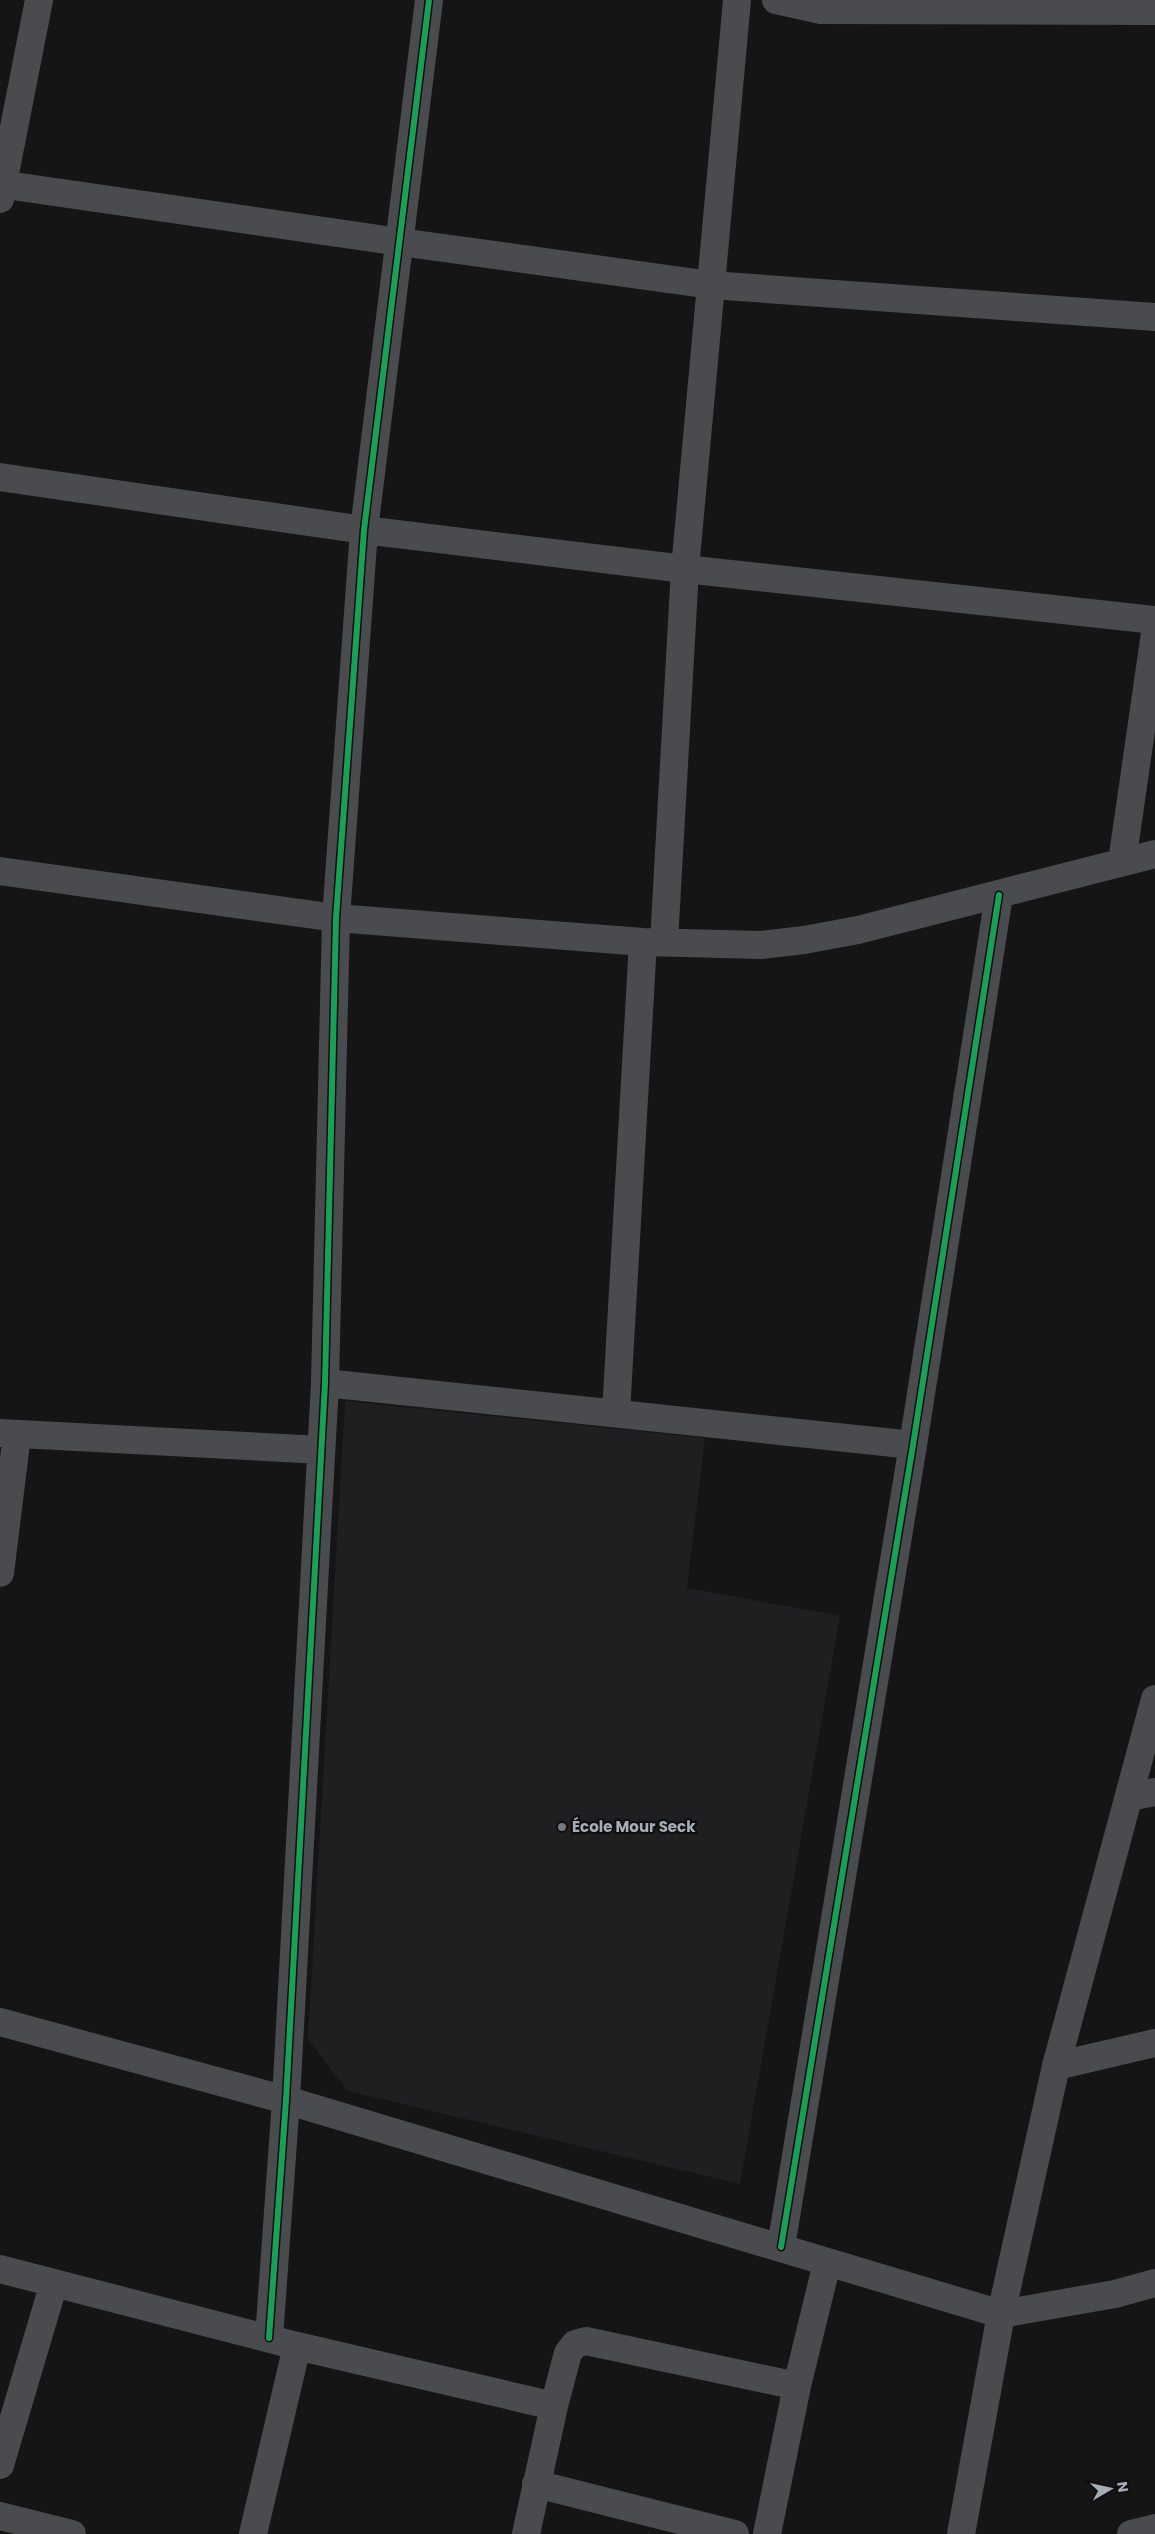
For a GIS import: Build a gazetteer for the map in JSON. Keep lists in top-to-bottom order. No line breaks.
{"places":["École Mour Seck"],"north":"right"}
